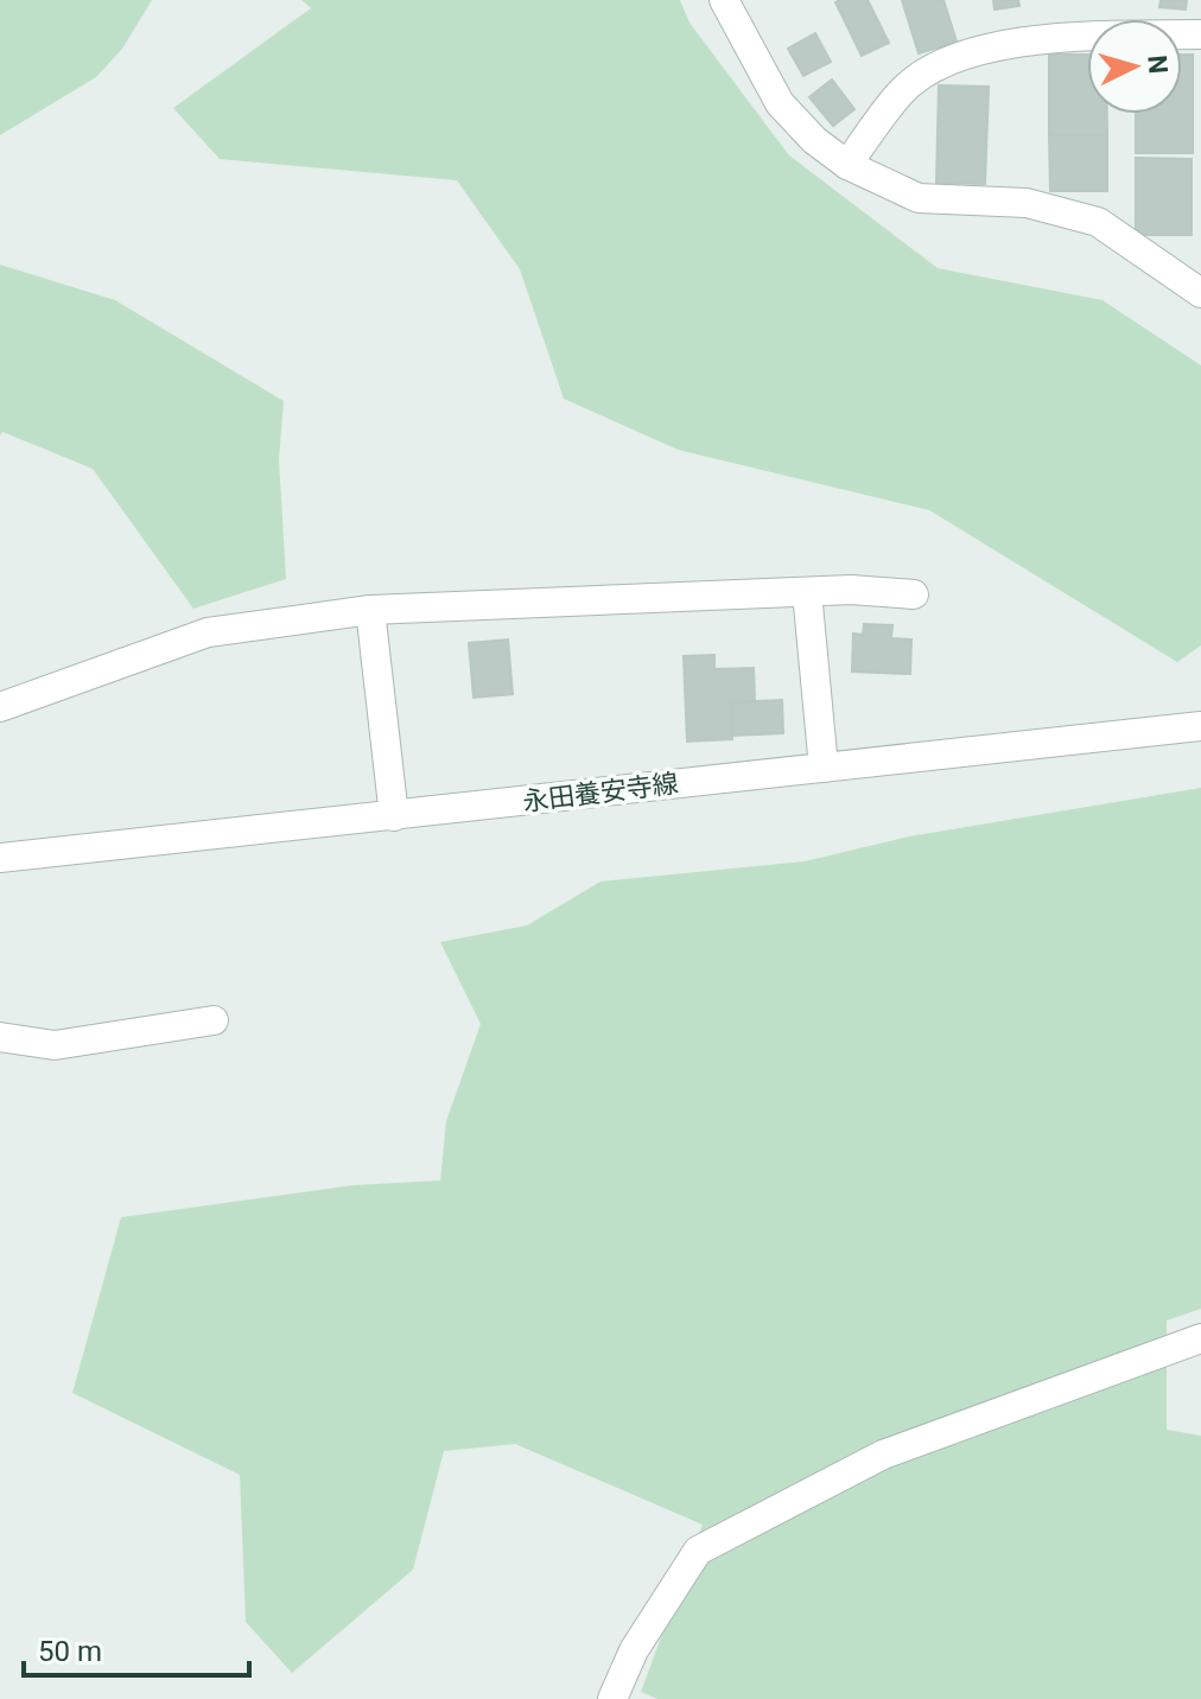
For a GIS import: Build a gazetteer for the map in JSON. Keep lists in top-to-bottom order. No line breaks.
{"streets":{"street":["永田養安寺線"]},"scale_bar":"50 m","north":"right"}
